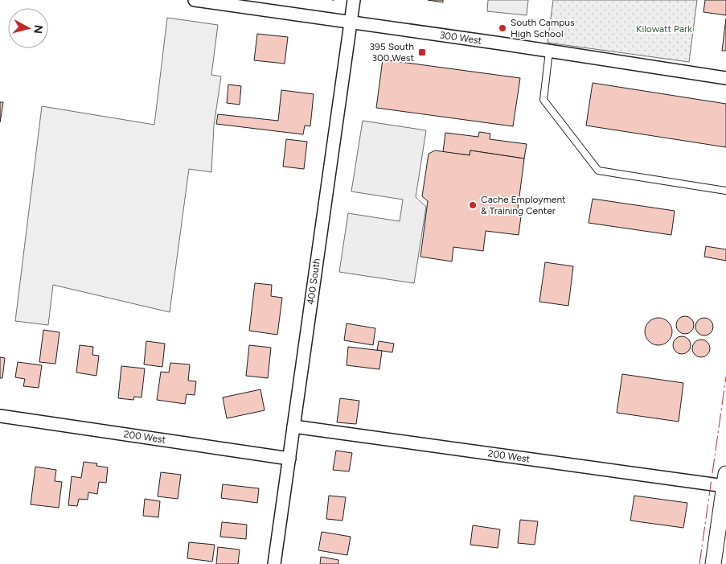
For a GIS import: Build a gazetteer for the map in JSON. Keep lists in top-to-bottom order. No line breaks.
{"streets":{"street":["300 West","400 South","200 West"]},"crossings":[["300 West","400 South"],["400 South","200 West"]],"parks":["Kilowatt Park"],"places":{"other":["South Campus High School","Cache Employment & Training Center"],"transit":["395 South 300 West"]},"north":"right"}
